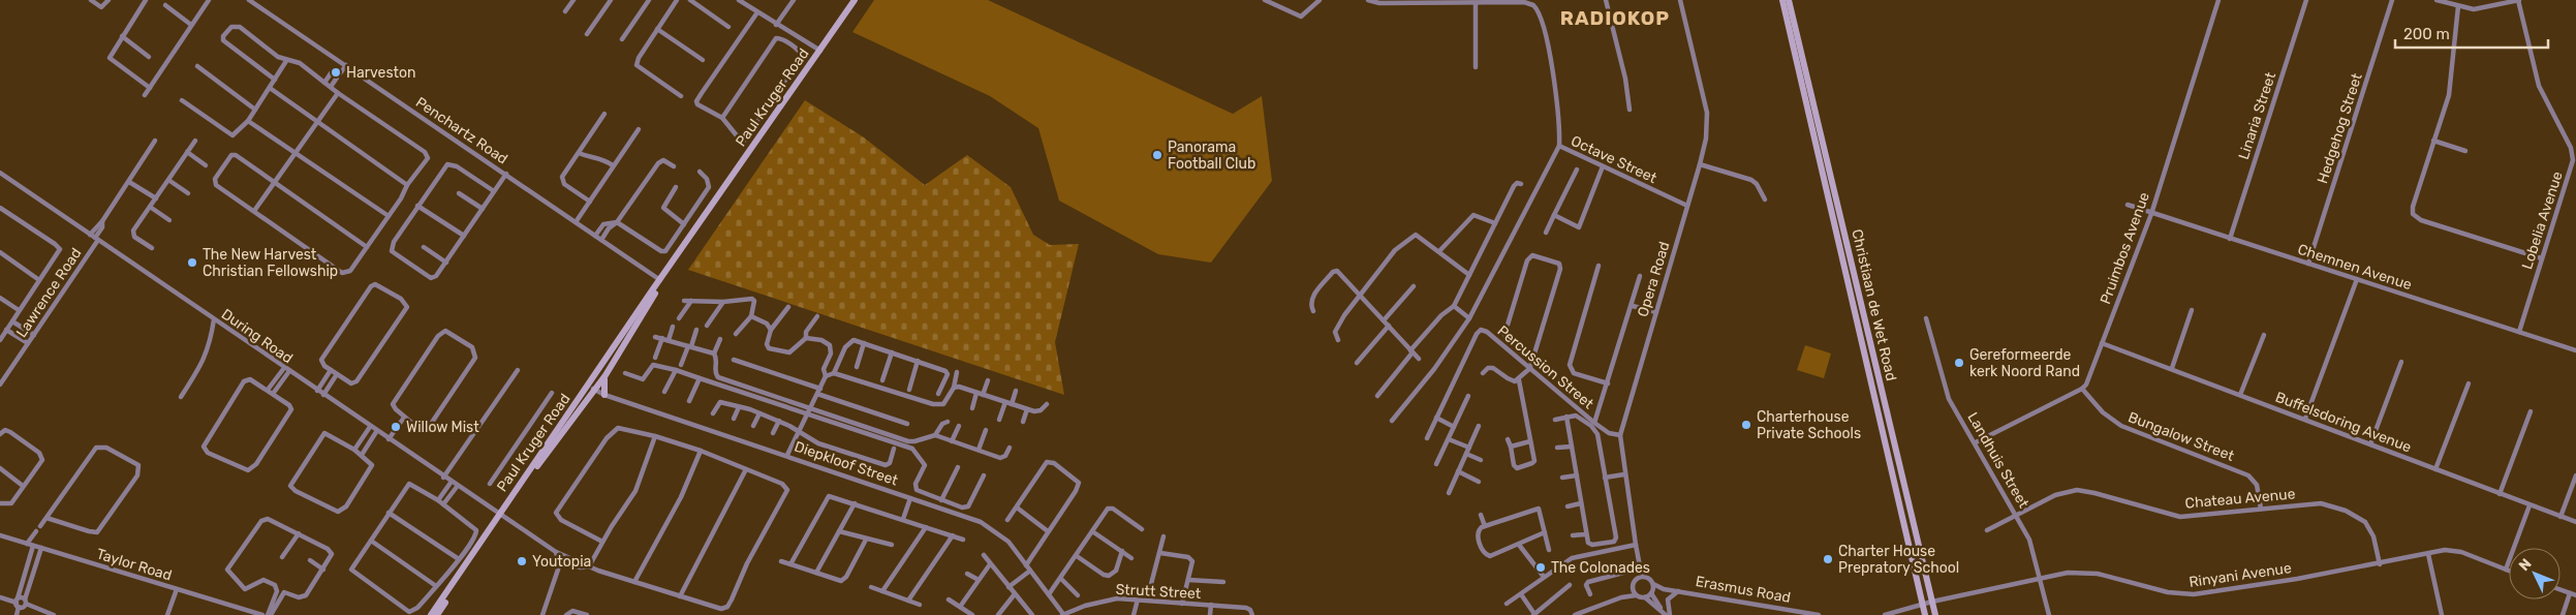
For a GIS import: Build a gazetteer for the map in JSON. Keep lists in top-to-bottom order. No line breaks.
{"streets":{"main road":["Paul Kruger Road","Christiaan de Wet Road"],"street":["Linaria Street","Hedgehog Street","Penchartz Road","Octave Street","Lobelia Avenue","Pruimbos Avenue","Chemnen Avenue","Opera Road","Lawrence Road","During Road","Percussion Street","Buffelsdoring Avenue","Bungalow Street","Landhuis Street","Diepkloof Street","Chateau Avenue","Taylor Road","Rinyani Avenue","Erasmus Road","Strutt Street"]},"crossings":[["Paul Kruger Road","Penchartz Road"],["Paul Kruger Road","During Road"],["Paul Kruger Road","Diepkloof Street"],["Linaria Street","Chemnen Avenue"],["Hedgehog Street","Chemnen Avenue"],["Octave Street","Opera Road"],["Lobelia Avenue","Chemnen Avenue"],["Pruimbos Avenue","Chemnen Avenue"],["Pruimbos Avenue","Buffelsdoring Avenue"],["Pruimbos Avenue","Bungalow Street"],["Opera Road","Percussion Street"],["Opera Road","Erasmus Road"],["Lawrence Road","During Road"],["Christiaan de Wet Road","Rinyani Avenue"],["Bungalow Street","Chateau Avenue"],["Landhuis Street","Chateau Avenue"],["Landhuis Street","Rinyani Avenue"],["Diepkloof Street","Strutt Street"],["Chateau Avenue","Rinyani Avenue"]],"districts":["RADIOKOP"],"places":["Harveston","Panorama Football Club","The New Harvest Christian Fellowship","Gereformeerde kerk Noord Rand","Charterhouse Private Schools","Willow Mist","Charter House Prepratory School","Youtopia","The Colonades"],"scale_bar":"200 m","north":"top left"}
